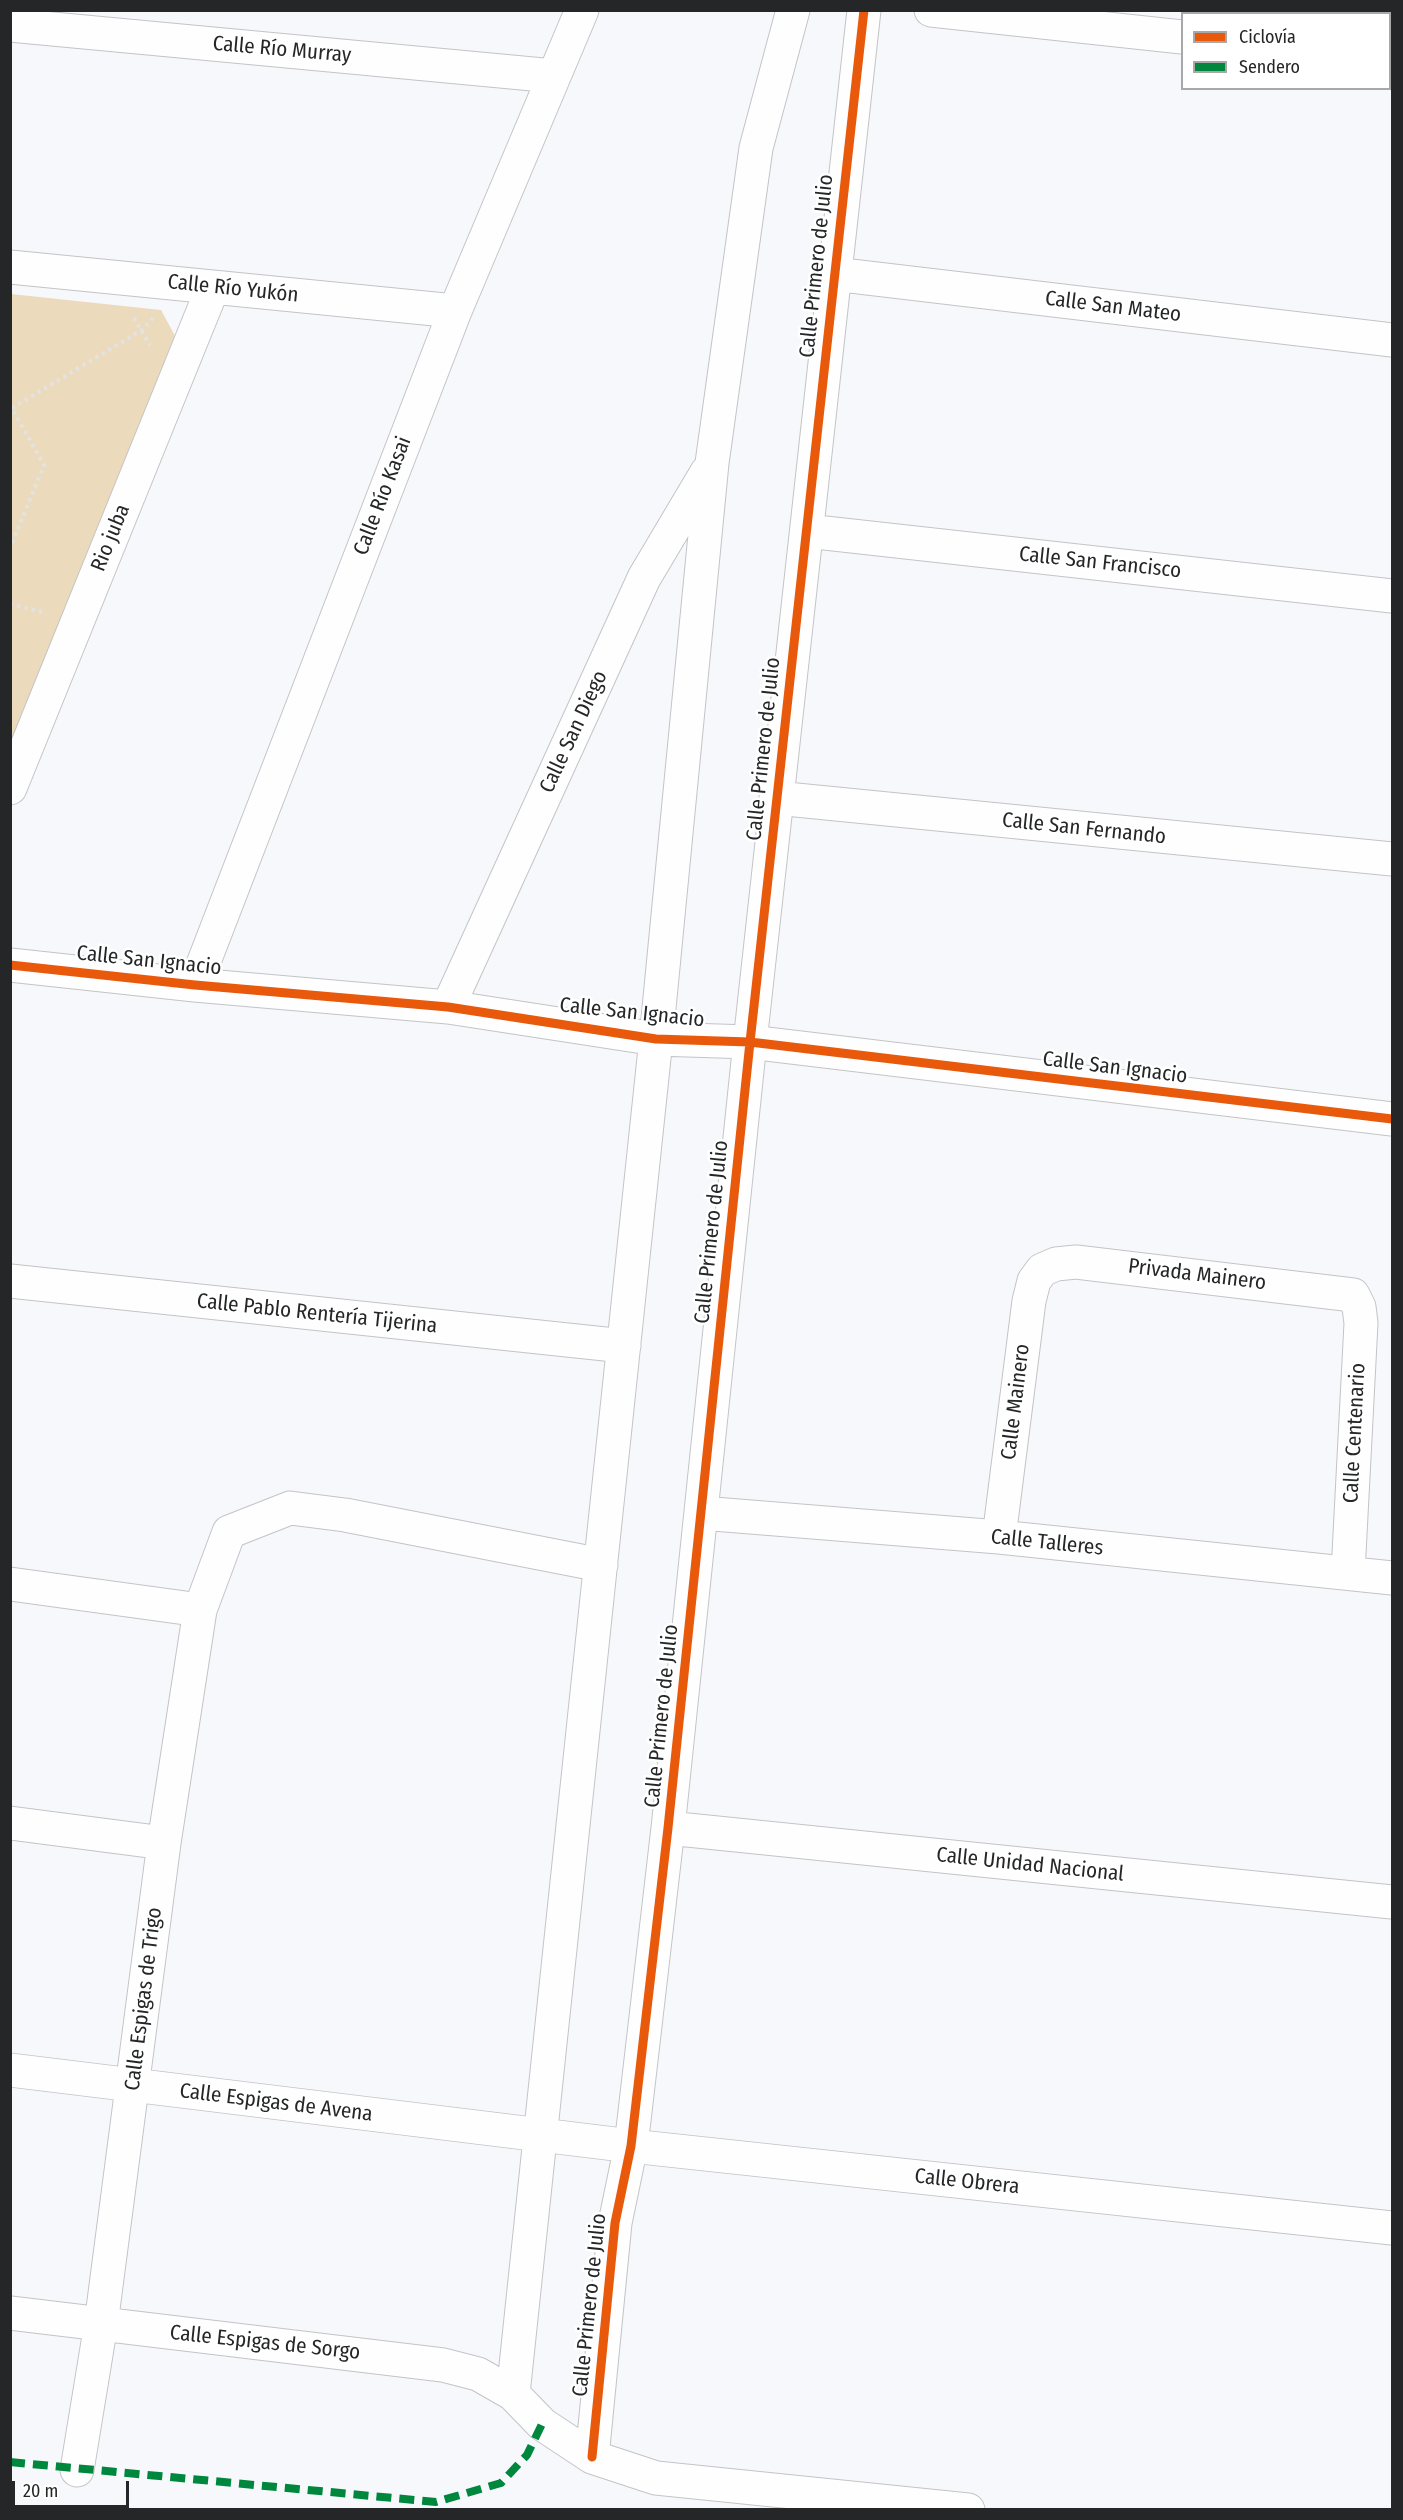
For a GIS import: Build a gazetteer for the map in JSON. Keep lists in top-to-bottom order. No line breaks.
{"streets":{"street":["Calle Río Murray","Calle Primero de Julio","Calle Río Yukón","Calle San Mateo","Calle Río Kasai","Rio juba","Calle San Francisco","Calle San Diego","Calle San Fernando","Calle San Ignacio","Privada Mainero","Calle Pablo Rentería Tijerina","Calle Mainero","Calle Centenario","Calle Talleres","Calle Unidad Nacional","Calle Espigas de Trigo","Calle Espigas de Avena","Calle Obrera","Calle Espigas de Sorgo"]},"crossings":[["Calle Río Murray","Calle Río Kasai"],["Calle Primero de Julio","Calle San Mateo"],["Calle Primero de Julio","Calle San Francisco"],["Calle Primero de Julio","Calle San Fernando"],["Calle Primero de Julio","Calle San Ignacio"],["Calle Primero de Julio","Calle Talleres"],["Calle Primero de Julio","Calle Unidad Nacional"],["Calle Primero de Julio","Calle Obrera"],["Calle Río Yukón","Calle Río Kasai"],["Calle Río Yukón","Rio juba"],["Calle Río Kasai","Calle San Ignacio"],["Calle San Diego","Calle San Ignacio"],["Privada Mainero","Calle Mainero"],["Privada Mainero","Calle Centenario"],["Calle Mainero","Calle Talleres"],["Calle Centenario","Calle Talleres"],["Calle Espigas de Trigo","Calle Espigas de Avena"],["Calle Espigas de Trigo","Calle Espigas de Sorgo"],["Calle Espigas de Avena","Calle Obrera"]],"legend":["Ciclovía","Sendero"],"scale_bar":"20 m"}
